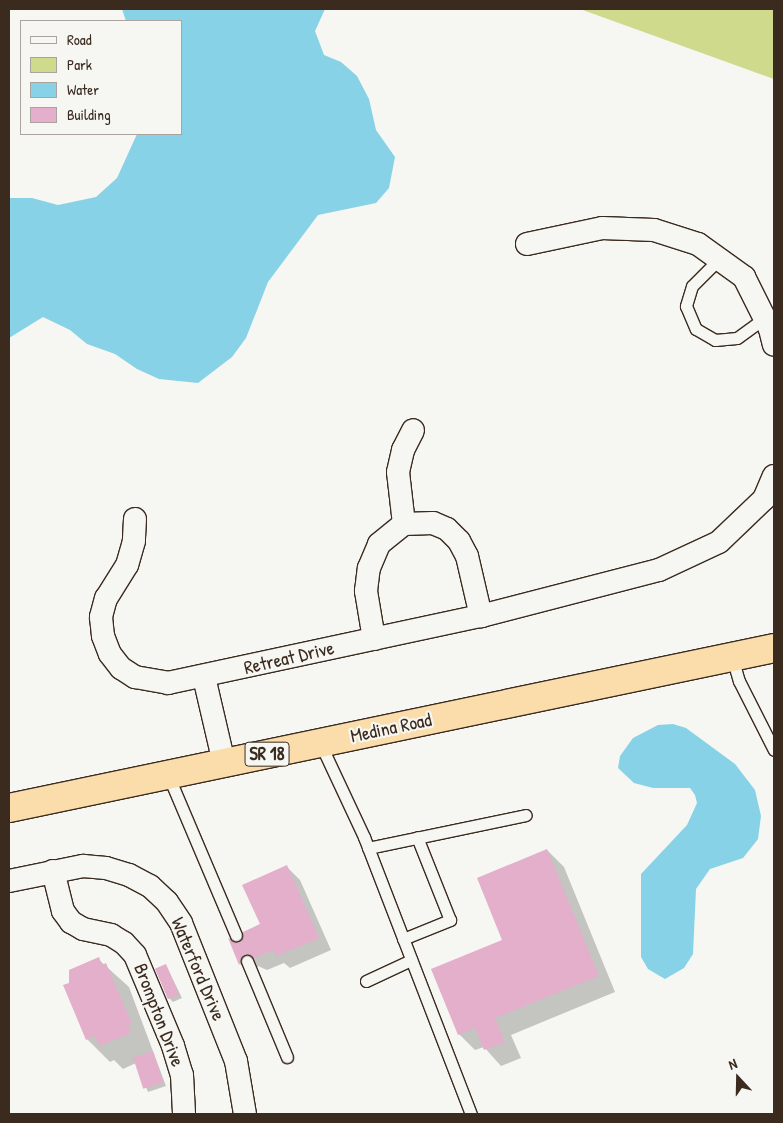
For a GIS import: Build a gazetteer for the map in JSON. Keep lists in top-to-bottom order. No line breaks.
{"streets":{"highway":["Medina Road","SR 18"],"street":["Retreat Drive","Waterford Drive","Brompton Drive"]},"crossings":[["Waterford Drive","Brompton Drive"]],"legend":["Road","Park","Water","Building"],"north":"top"}
